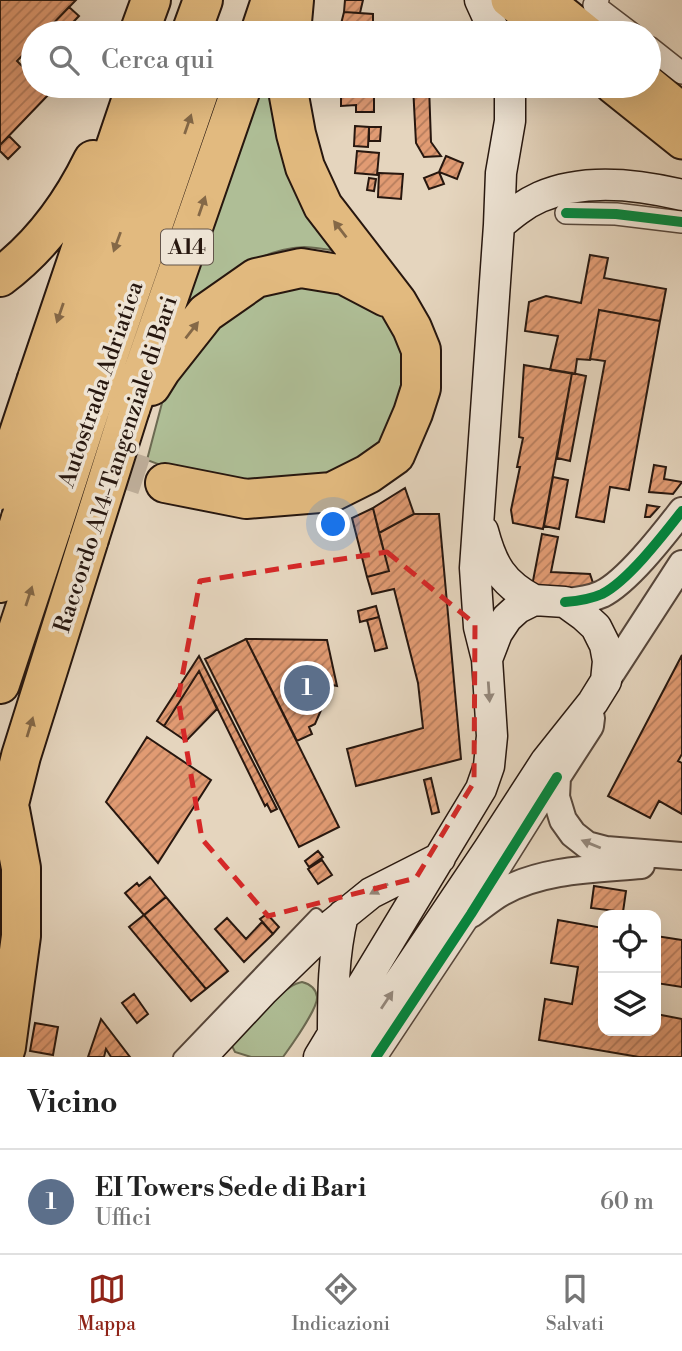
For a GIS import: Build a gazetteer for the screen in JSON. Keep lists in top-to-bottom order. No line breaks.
{"streets":{"highway":["A14","Autostrada Adriatica","Raccordo A14-Tangenziale di Bari"]},"crossings":[["A14","Autostrada Adriatica"]],"page":{"search":"Cerca qui","pins":"1","heading":"Vicino","list":[{"mark":"1","name":"EI Towers Sede di Bari","note":"Uffici","value":"60 m"}],"nav":["Mappa","Indicazioni","Salvati"]}}
